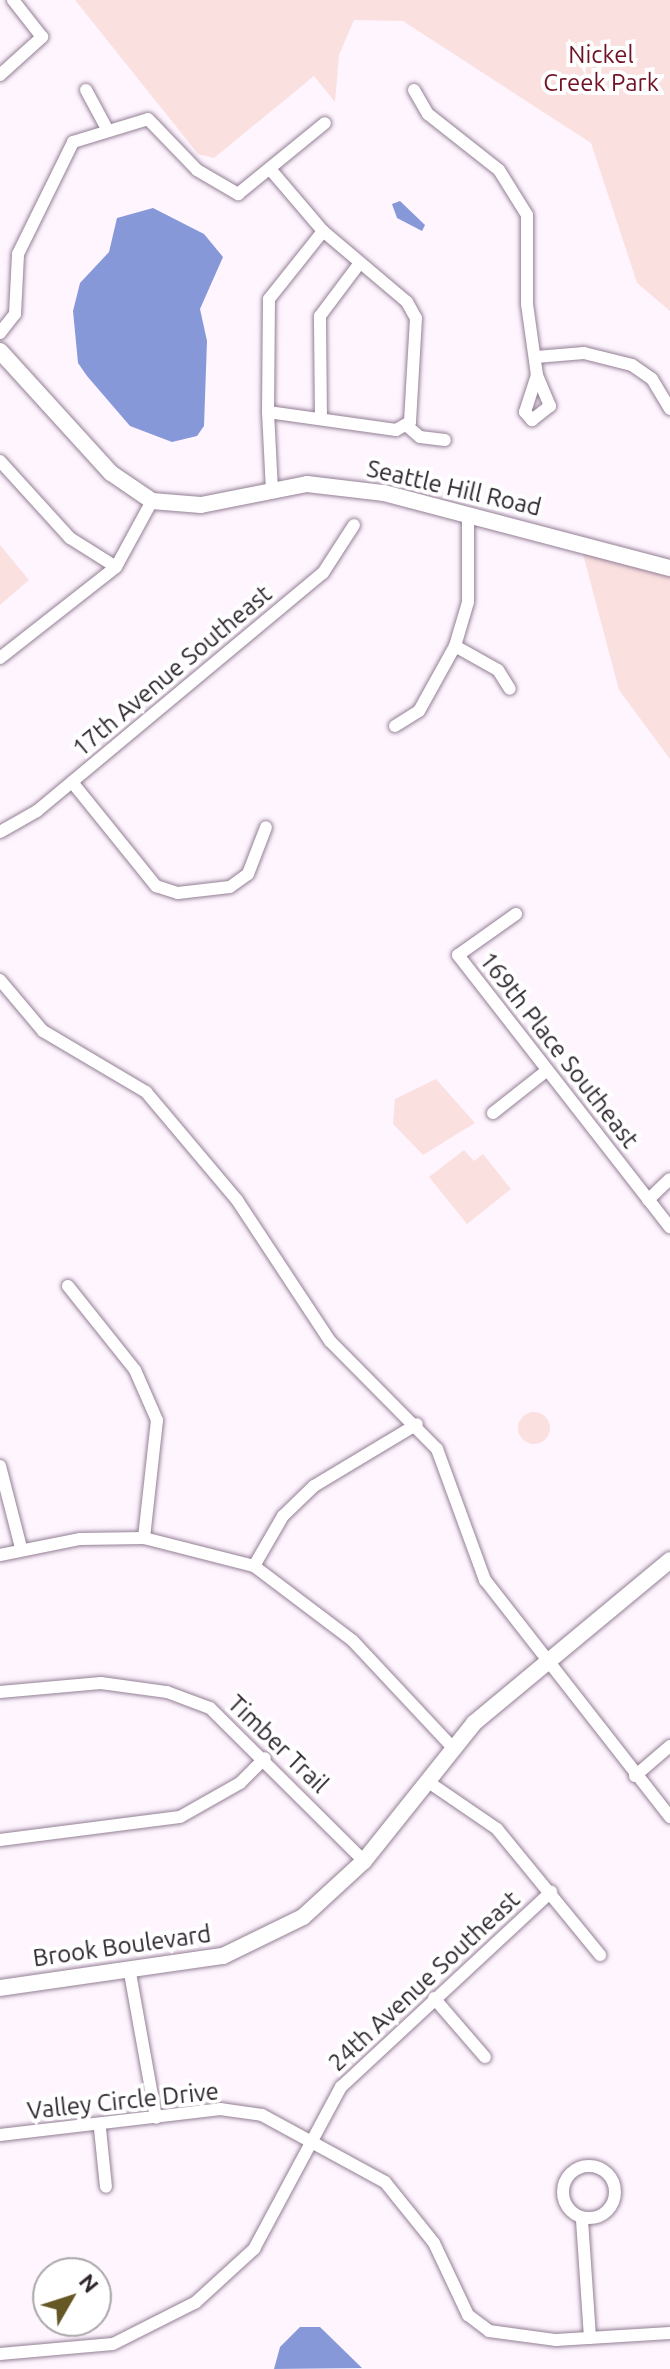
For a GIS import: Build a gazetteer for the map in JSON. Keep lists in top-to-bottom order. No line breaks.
{"streets":{"street":["Seattle Hill Road","17th Avenue Southeast","169th Place Southeast","Timber Trail","Brook Boulevard","24th Avenue Southeast","Valley Circle Drive"]},"crossings":[["Timber Trail","Brook Boulevard"],["24th Avenue Southeast","Valley Circle Drive"]],"parks":["Nickel Creek Park"],"north":"top right"}
